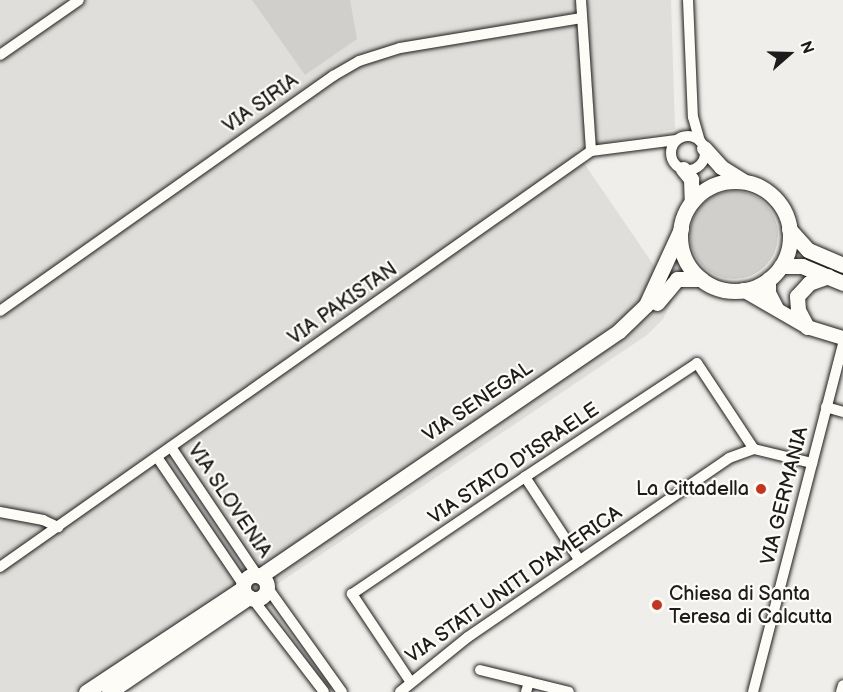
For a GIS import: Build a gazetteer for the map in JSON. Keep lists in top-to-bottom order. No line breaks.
{"streets":{"main road":["VIA SENEGAL"],"street":["VIA SIRIA","VIA PAKISTAN","VIA STATO D'ISRAELE","VIA GERMANIA","VIA SLOVENIA","VIA STATI UNITI D'AMERICA"]},"crossings":[["VIA PAKISTAN","VIA SLOVENIA"],["VIA SENEGAL","VIA SLOVENIA"],["VIA STATO D'ISRAELE","VIA STATI UNITI D'AMERICA"]],"places":["La Cittadella","Chiesa di Santa Teresa di Calcutta"],"north":"right"}
